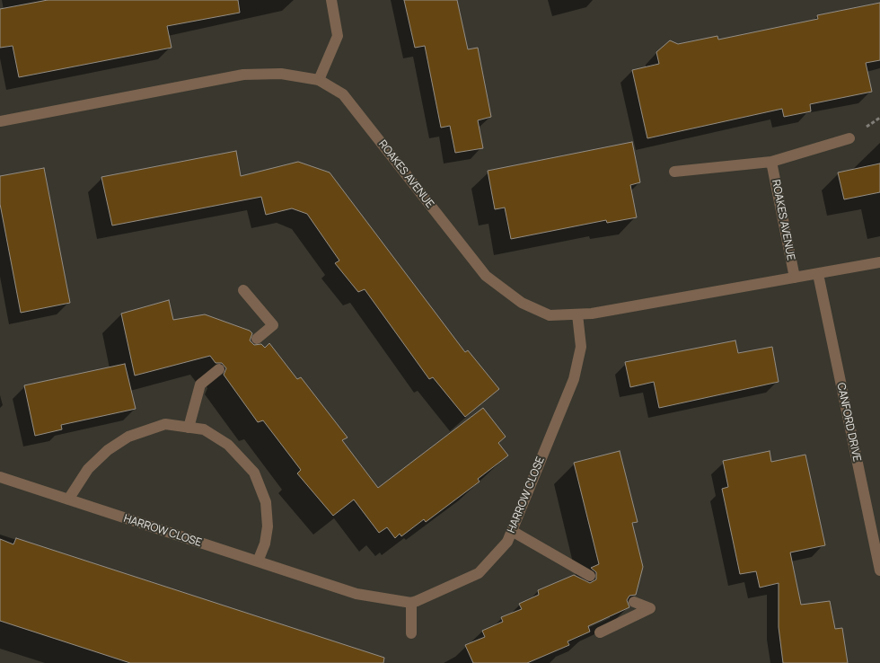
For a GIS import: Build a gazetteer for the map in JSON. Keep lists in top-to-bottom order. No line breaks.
{"streets":{"street":["ROAKES AVENUE","CANFORD DRIVE","HARROW CLOSE"]},"crossings":[["ROAKES AVENUE","CANFORD DRIVE"],["ROAKES AVENUE","HARROW CLOSE"]]}
